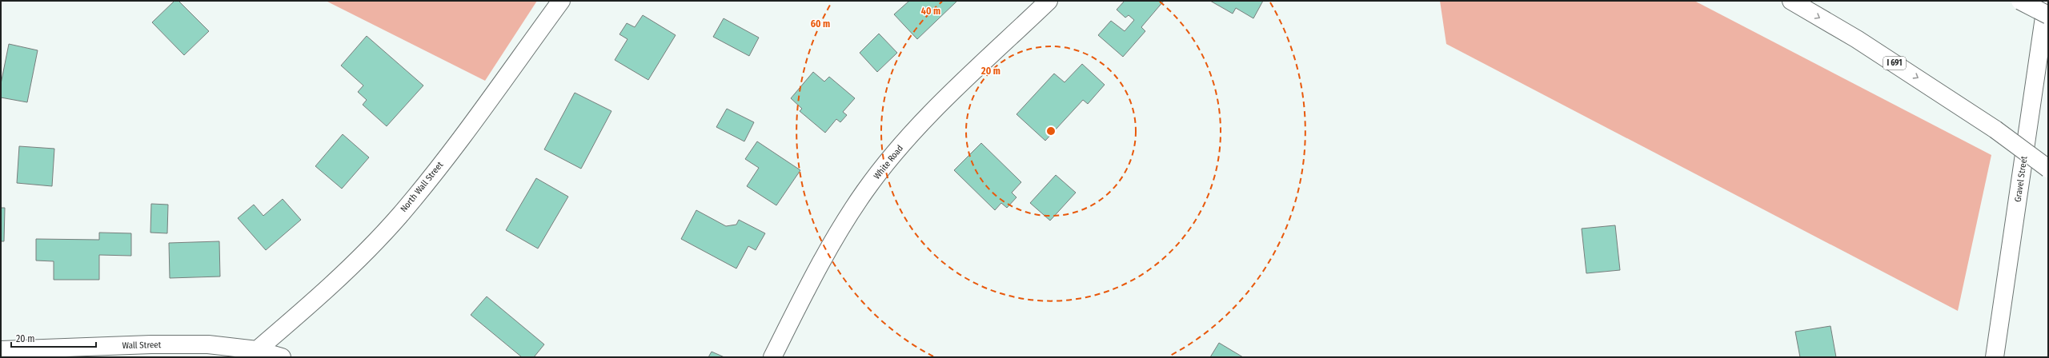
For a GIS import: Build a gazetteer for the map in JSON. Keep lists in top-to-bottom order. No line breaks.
{"streets":{"main road":["I 691","White Road","Gravel Street","North Wall Street","Wall Street"]},"crossings":[["North Wall Street","Wall Street"]],"scale_bar":"20 m","rings":["40 m","60 m","20 m"]}
